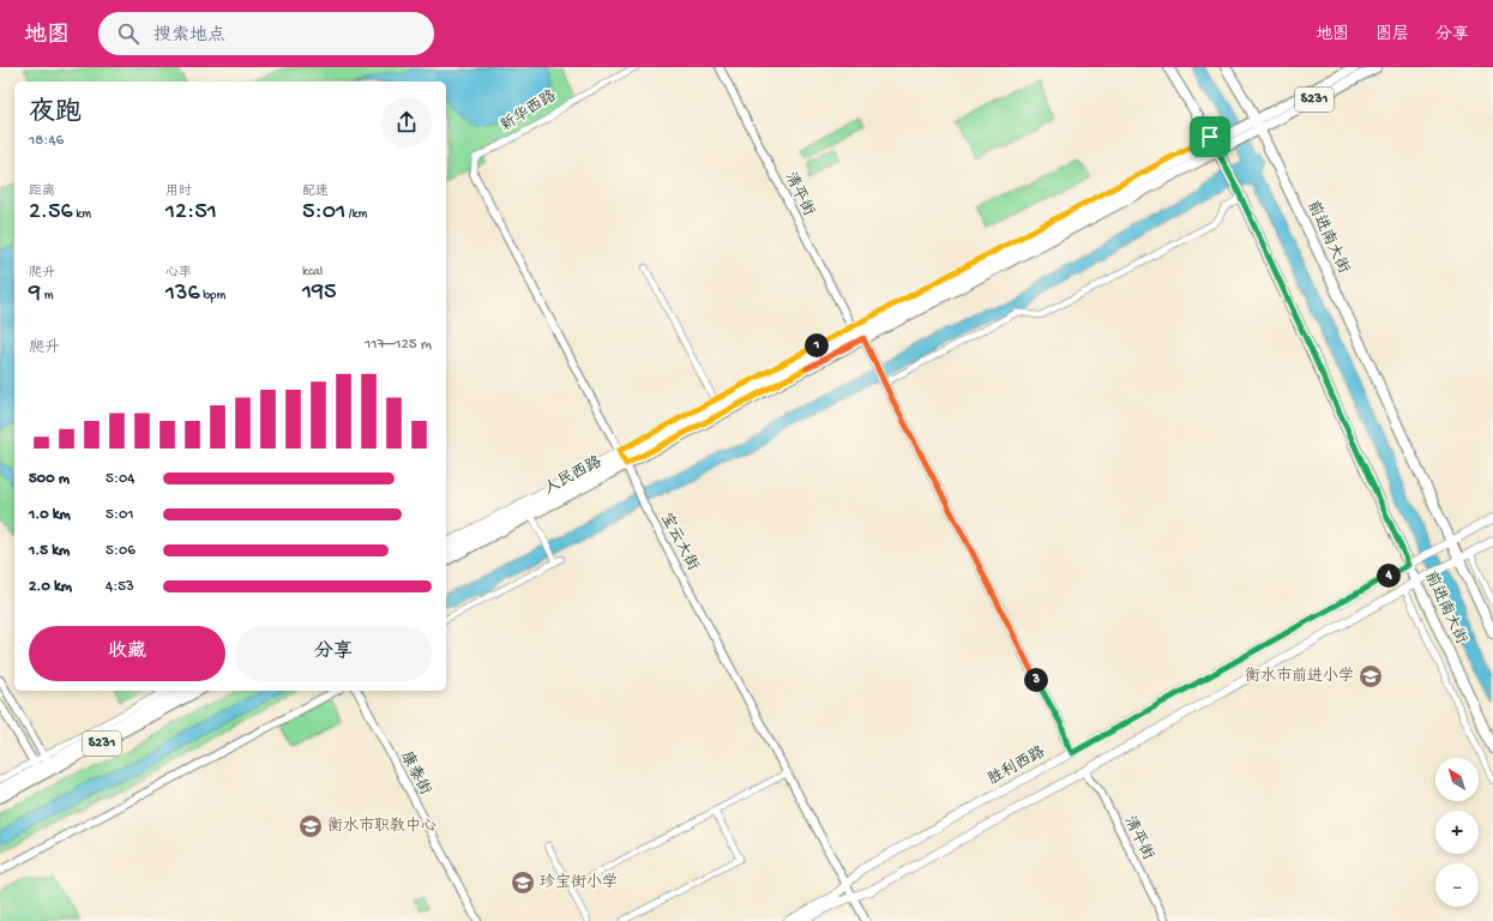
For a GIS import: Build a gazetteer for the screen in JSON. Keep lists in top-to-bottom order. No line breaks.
{"streets":{"main road":["S231","前进南大街","人民西路","胜利西路"],"street":["新华西路","清平街","宝云大街","康泰街"]},"crossings":[["新华西路","宝云大街"],["清平街","人民西路"],["清平街","胜利西路"],["前进南大街","人民西路"],["前进南大街","胜利西路"],["人民西路","宝云大街"],["宝云大街","胜利西路"]],"places":{"school or university":["衡水市前进小学","衡水市职教中心","珍宝街小学"]},"north":"top left","page":{"header":"地图","search":"搜索地点","nav":["地图","图层","分享"],"heading":["夜跑","18:46"],"stats":[["距离","2.56 km"],["用时","12:51"],["配速","5:01 /km"],["爬升","9 m"],["心率","136 bpm"],["kcal","195"]],"chart":["爬升","117–125 m"],"pins":["1","4","3"],"list":[{"name":"500 m","note":"5:04"},{"name":"1.0 km","note":"5:01"},{"name":"1.5 km","note":"5:06"},{"name":"2.0 km","note":"4:53"}],"buttons":["收藏","分享"],"map_buttons":["+","−"]}}
